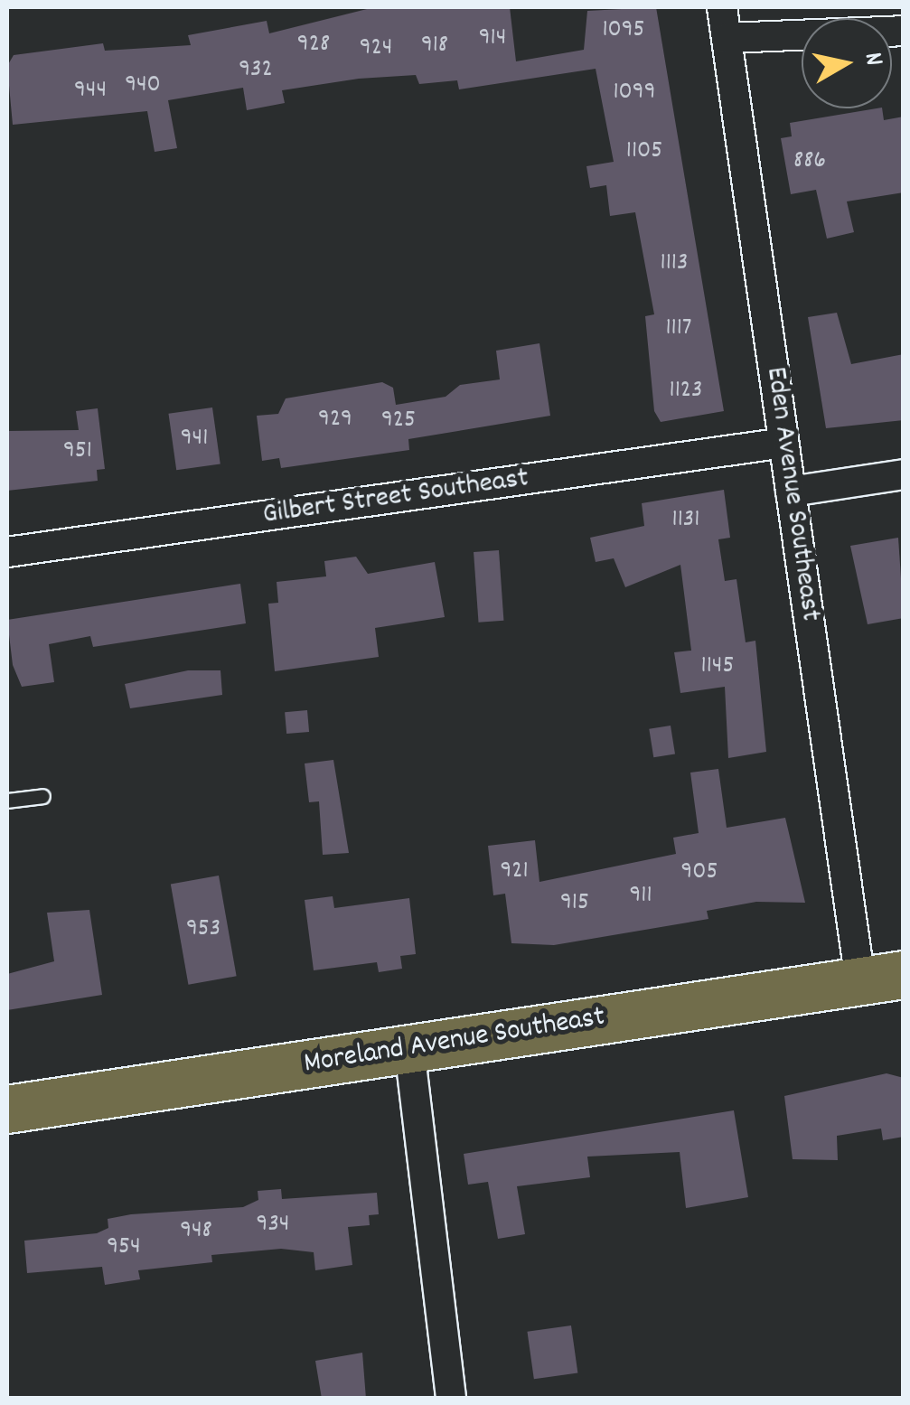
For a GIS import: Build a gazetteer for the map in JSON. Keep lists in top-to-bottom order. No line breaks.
{"streets":{"highway":["Moreland Avenue Southeast"],"street":["Eden Avenue Southeast","Gilbert Street Southeast"]},"crossings":[["Eden Avenue Southeast","Gilbert Street Southeast"],["Eden Avenue Southeast","Moreland Avenue Southeast"]],"house_numbers":["1095","914","928","918","924","932","940","944","1099","1105","886","1113","1117","1123","929","925","941","951","1131","1145","921","905","911","915","953","934","948","954"],"north":"right"}
